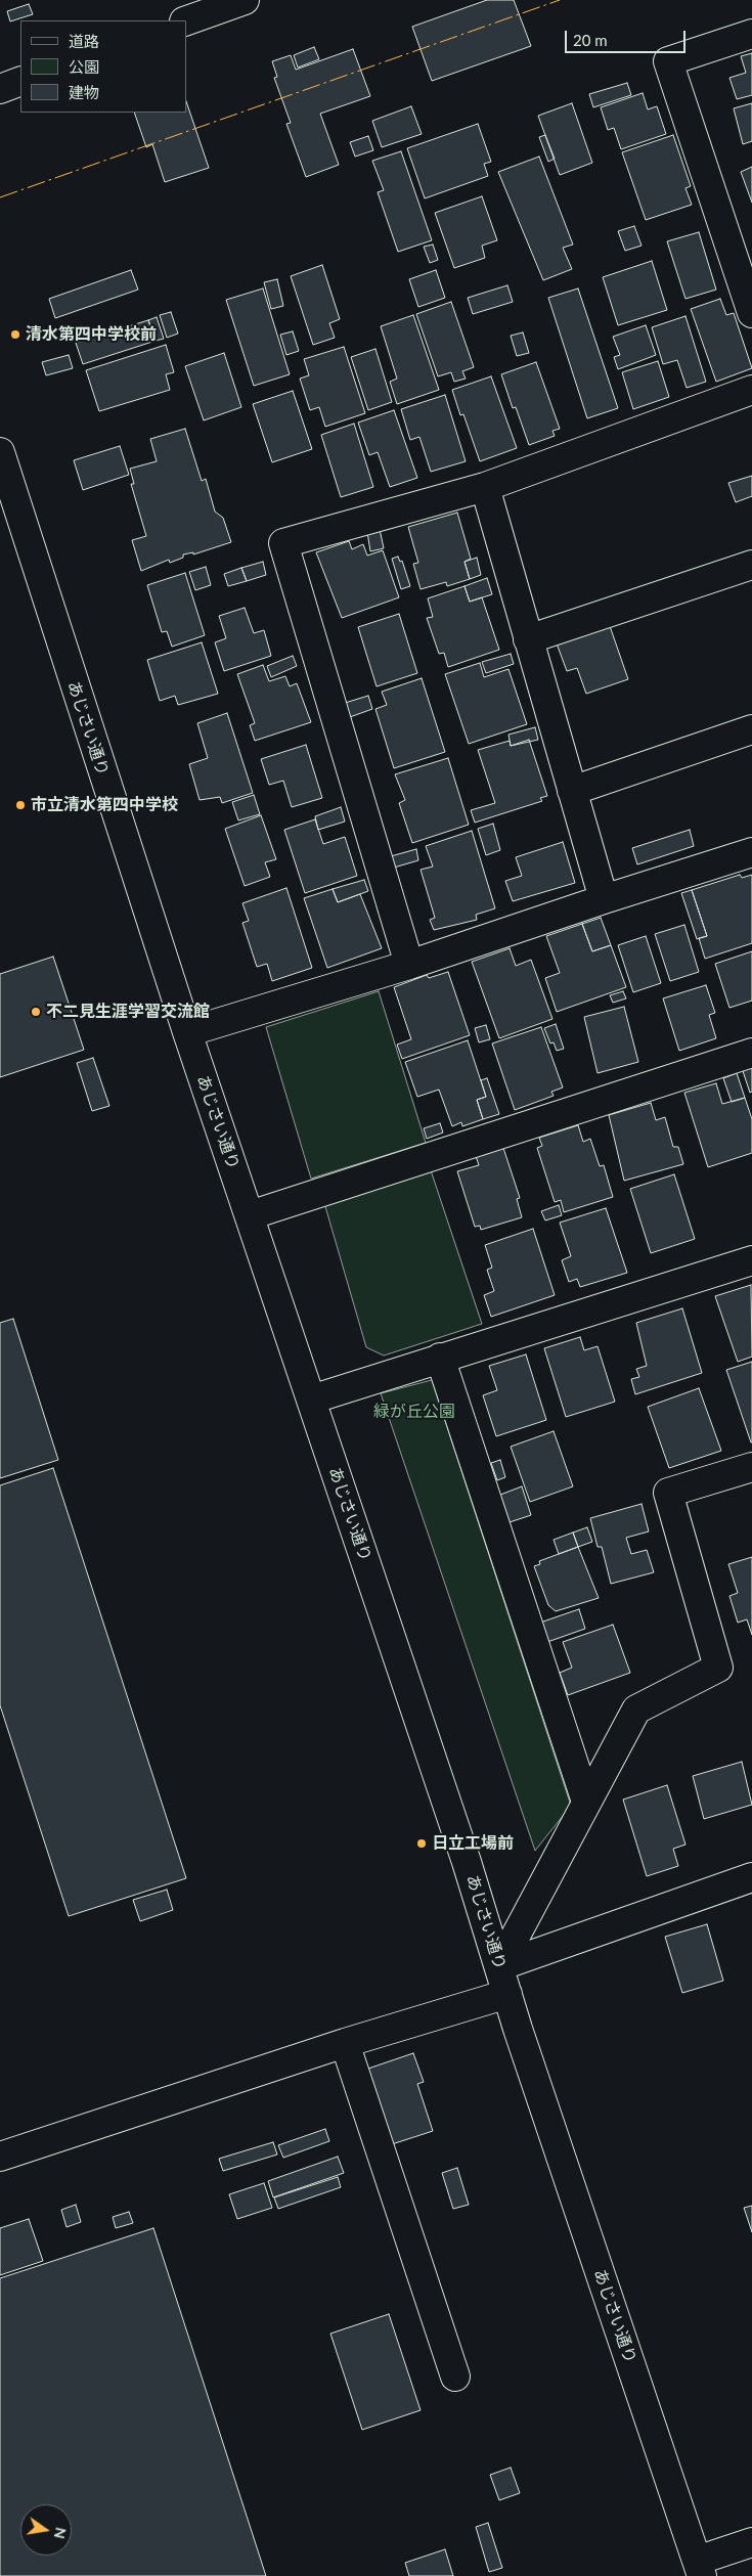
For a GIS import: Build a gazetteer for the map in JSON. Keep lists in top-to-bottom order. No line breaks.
{"streets":{"street":["あじさい通り"]},"parks":["緑が丘公園"],"places":["清水第四中学校前","市立清水第四中学校","不二見生涯学習交流館","日立工場前"],"legend":["道路","公園","建物"],"scale_bar":"20 m","north":"right"}
